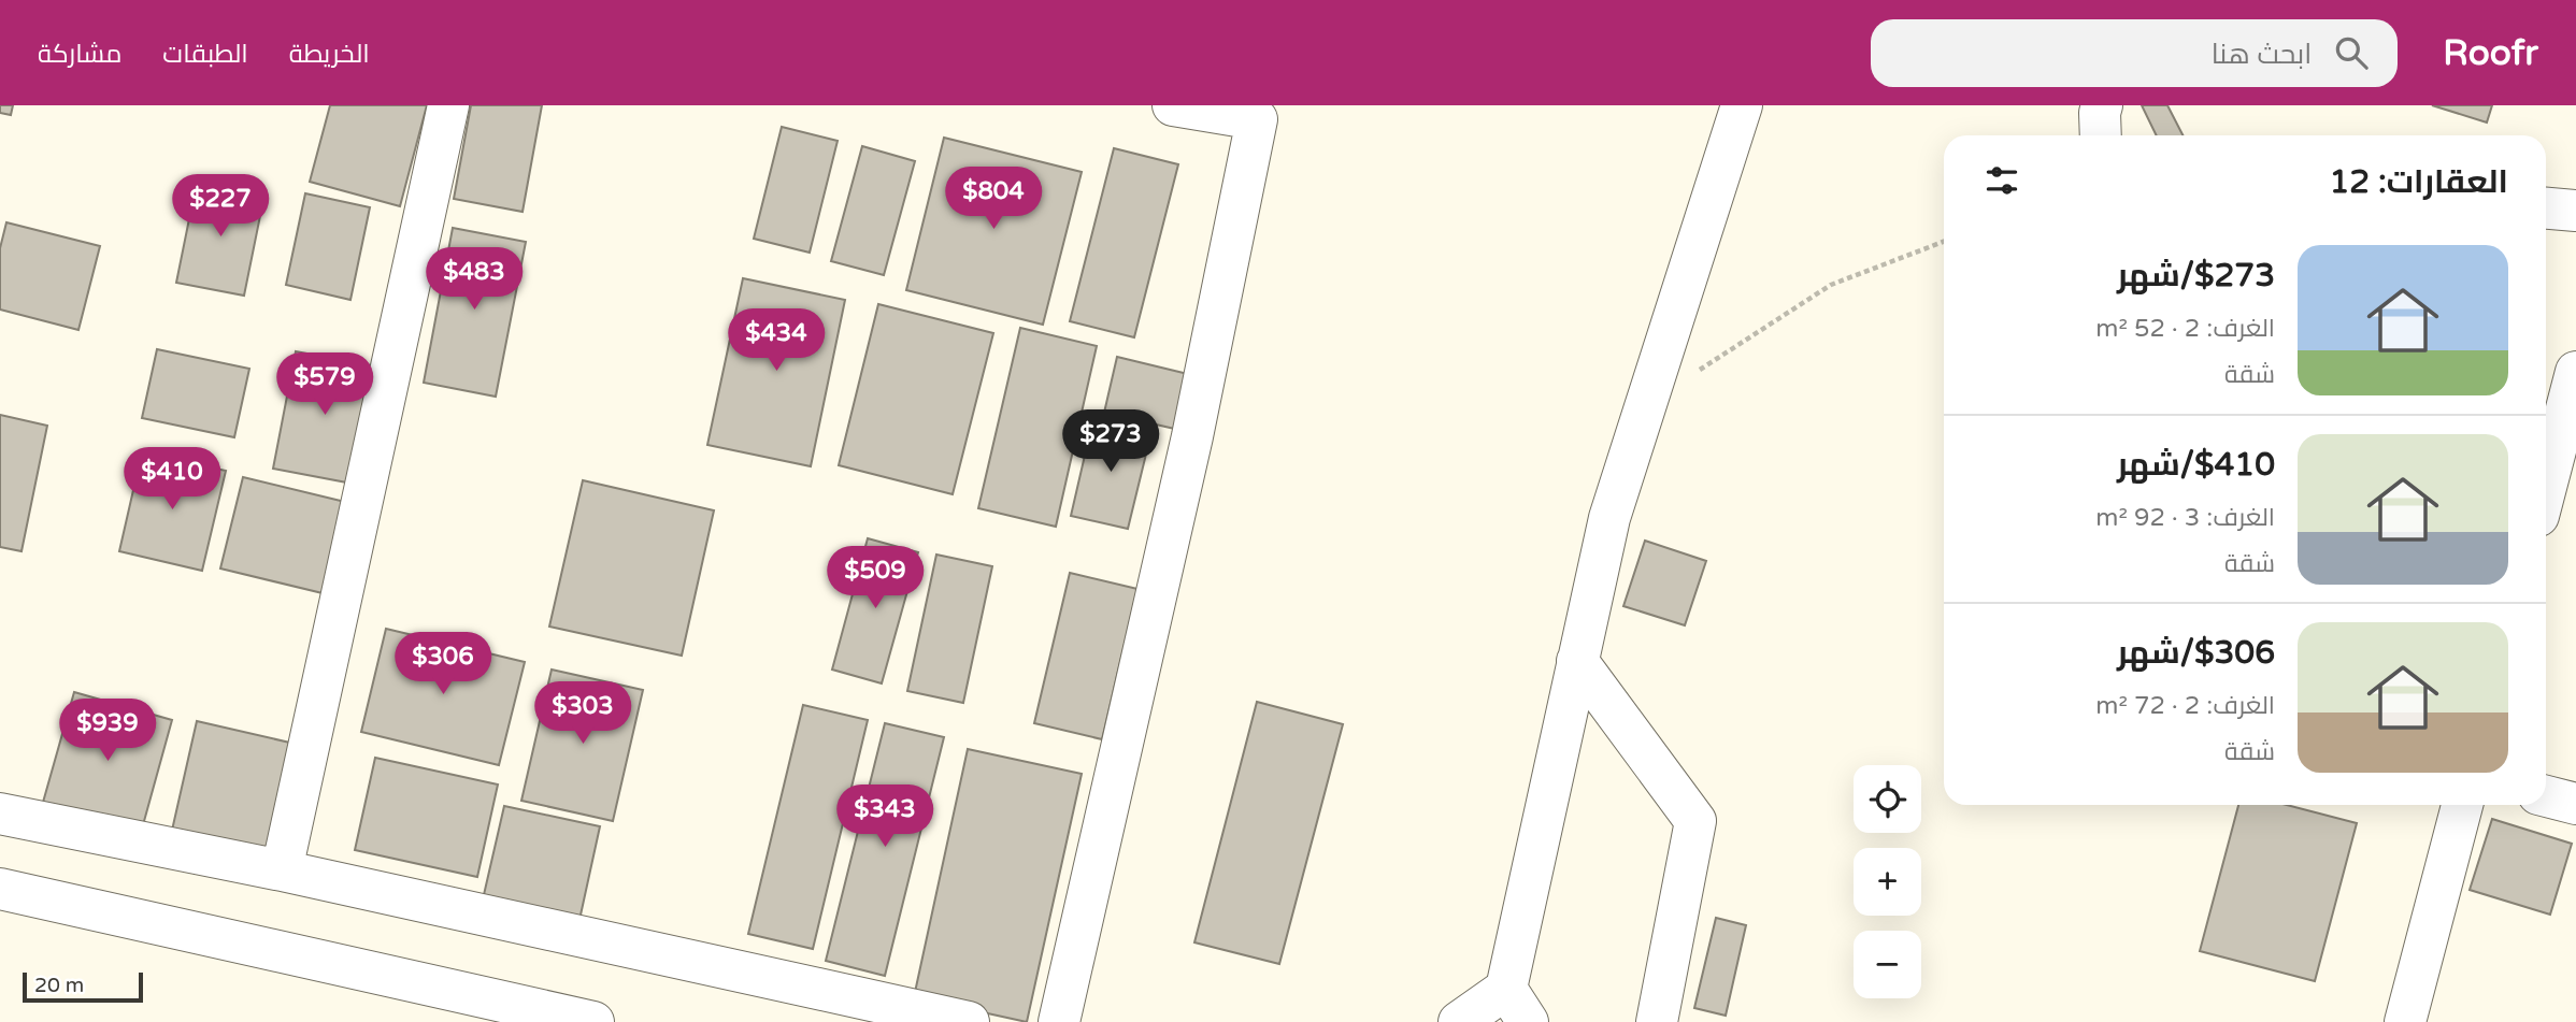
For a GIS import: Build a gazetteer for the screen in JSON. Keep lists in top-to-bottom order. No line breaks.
{"scale_bar":"20 m","page":{"header":"Roofr","search":"ابحث هنا","nav":["الخريطة","الطبقات","مشاركة"],"heading":"العقارات: 12","price":["$804","$227","$483","$434","$579","$273","$410","$509","$306","$303","$939","$343"],"list":[{"name":"$273/شهر","note":"الغرف: 2 · 52 m² · شقة"},{"name":"$410/شهر","note":"الغرف: 3 · 92 m² · شقة"},{"name":"$306/شهر","note":"الغرف: 2 · 72 m² · شقة"}],"map_buttons":["+","−"],"scale":"20 m"}}
